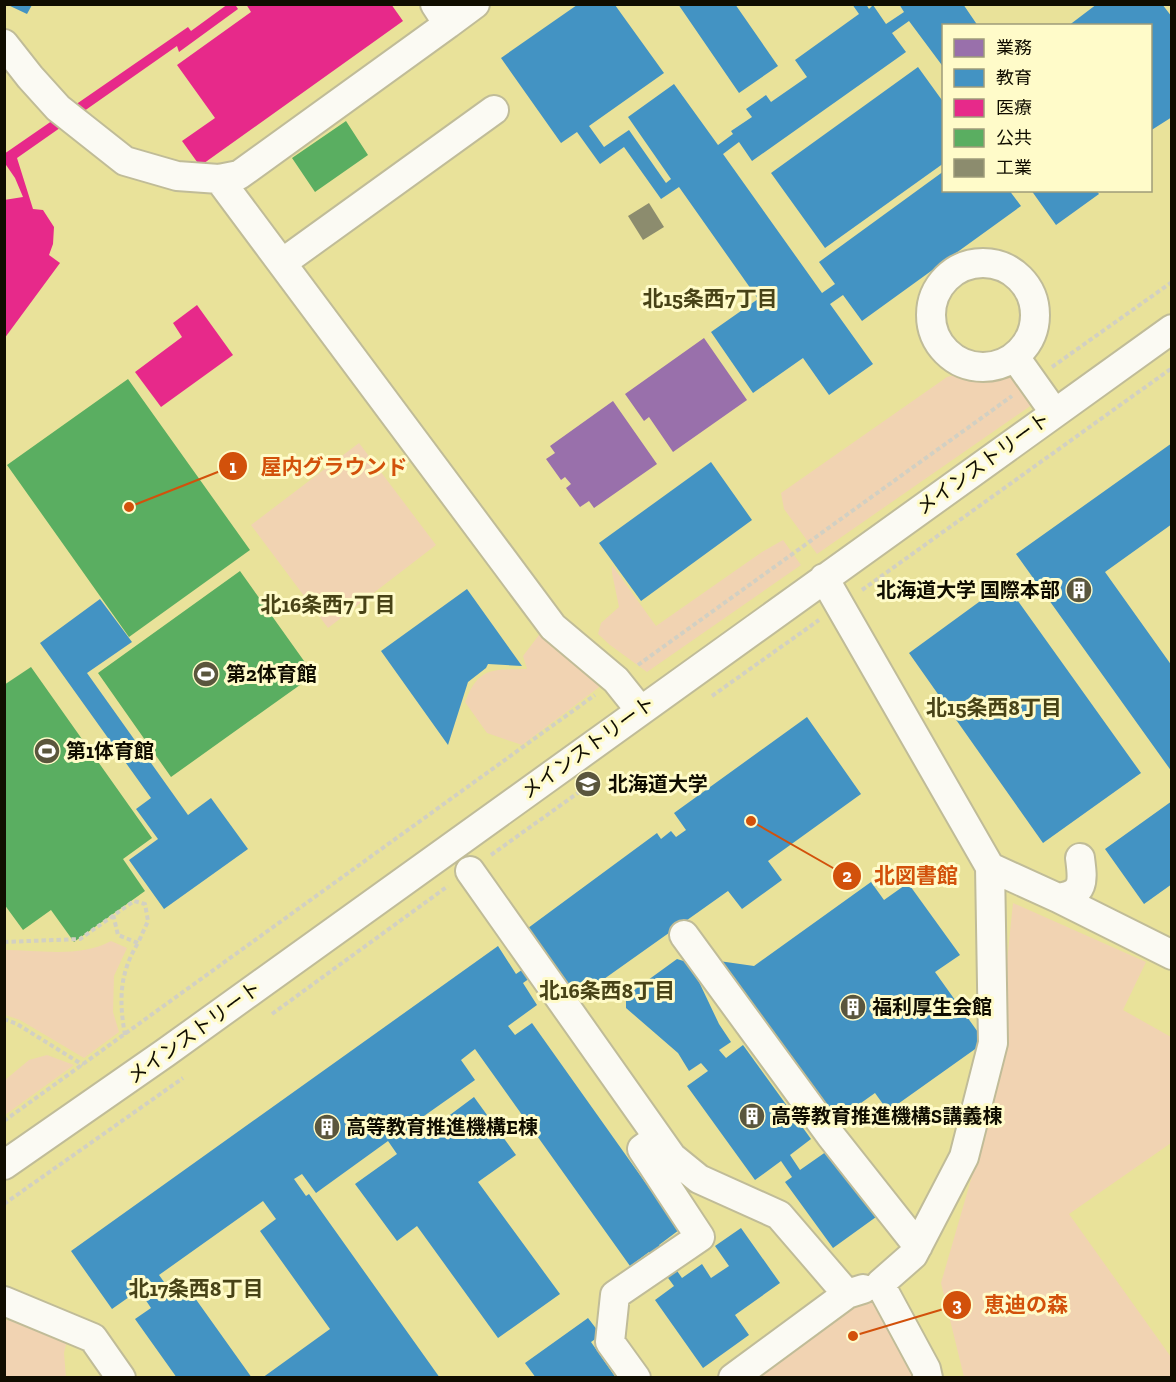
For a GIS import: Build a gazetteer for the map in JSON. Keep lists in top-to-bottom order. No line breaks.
{"streets":{"lane":["メインストリート"]},"districts":["北15条西7丁目","北16条西7丁目","北15条西8丁目","北16条西8丁目","北17条西8丁目"],"places":{"other":["屋内グラウンド","北図書館","恵迪の森"],"building":["北海道大学 国際本部","福利厚生会館","高等教育推進機構S講義棟","高等教育推進機構E棟"],"sports":["第2体育館","第1体育館"],"school or university":["北海道大学"]},"legend":["業務","教育","医療","公共","工業"]}
